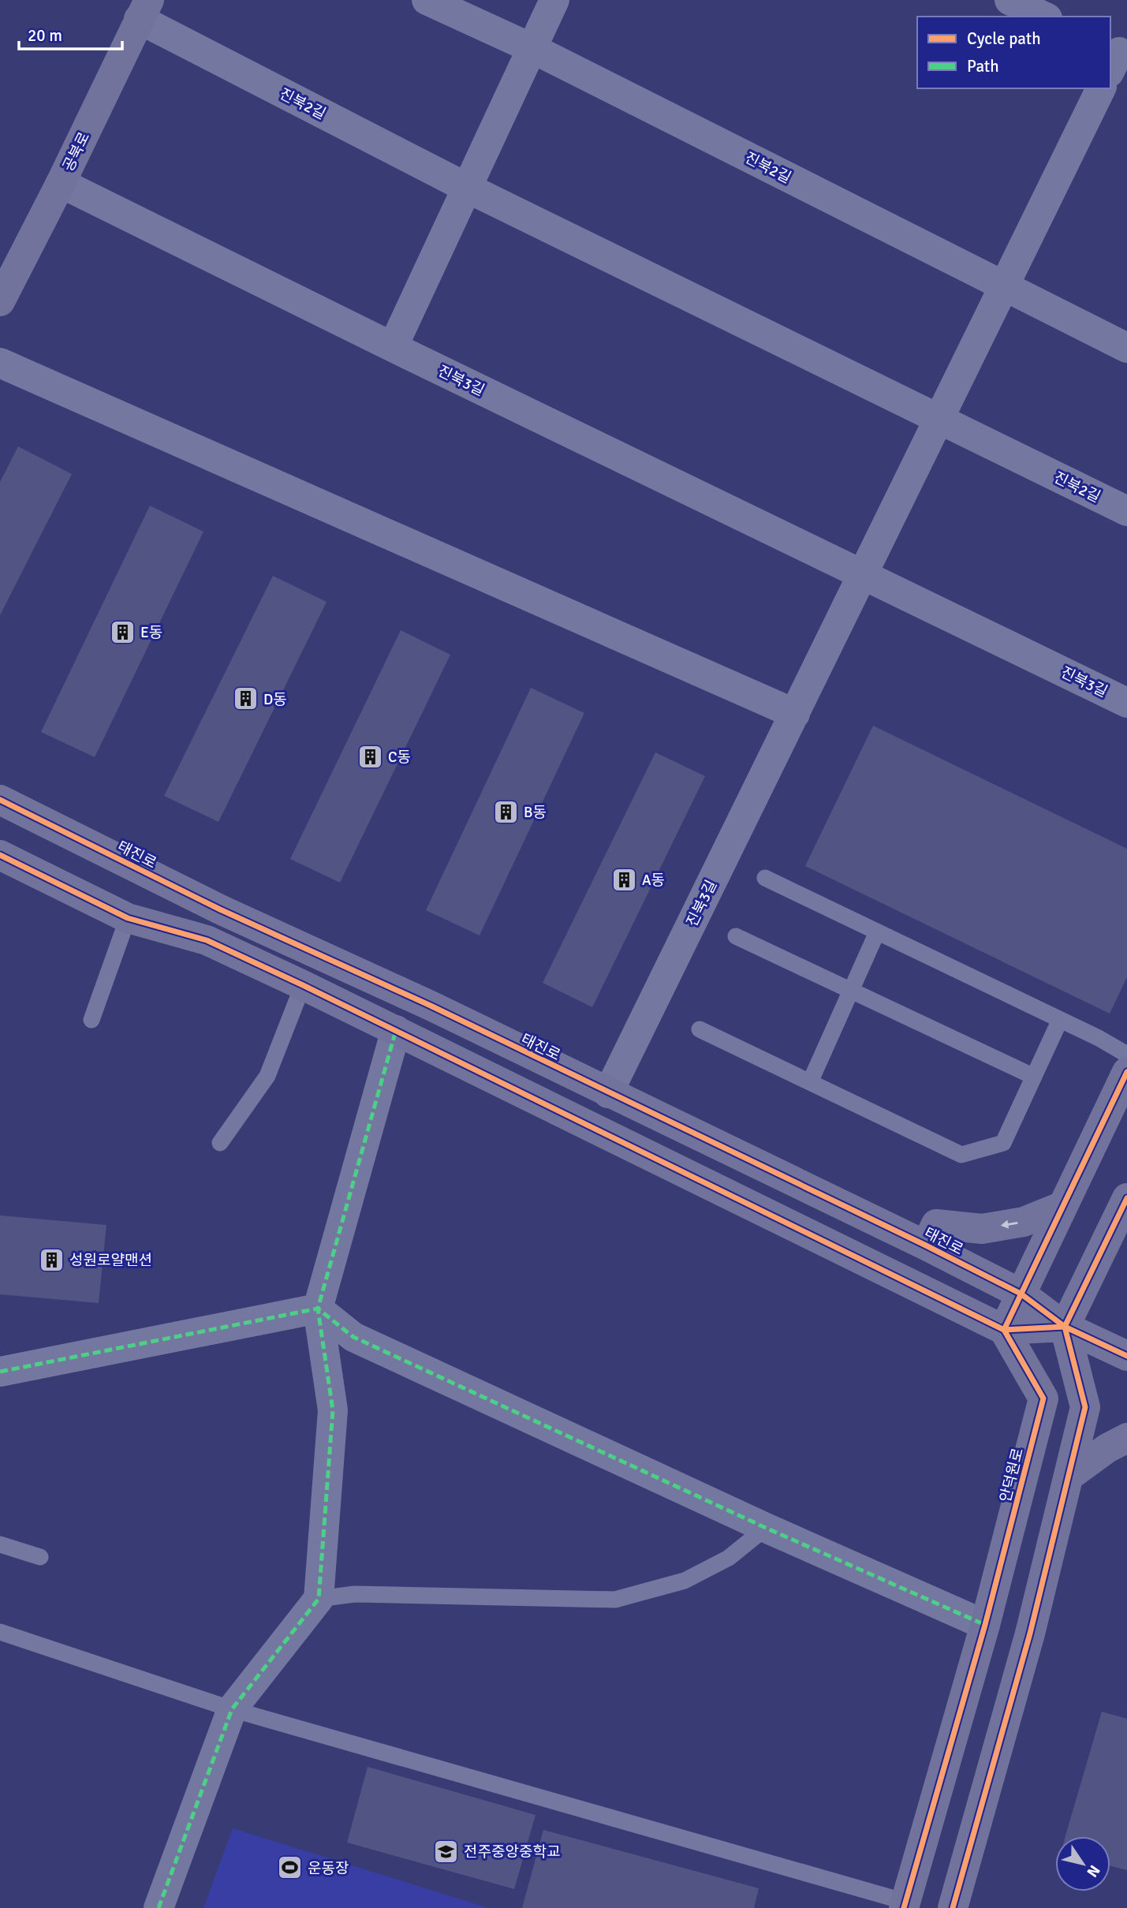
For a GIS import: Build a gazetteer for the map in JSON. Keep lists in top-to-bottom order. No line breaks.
{"streets":{"street":["진북2길","공북로","진북3길","태진로","안덕원로"]},"crossings":[["진북2길","공북로"],["공북로","진북3길"],["진북3길","태진로"],["태진로","안덕원로"]],"places":{"building":["E동","D동","C동","B동","A동","성원로얄맨션"],"school or university":["전주중앙중학교"],"sports":["운동장"]},"legend":["Cycle path","Path"],"scale_bar":"20 m","north":"bottom right"}
